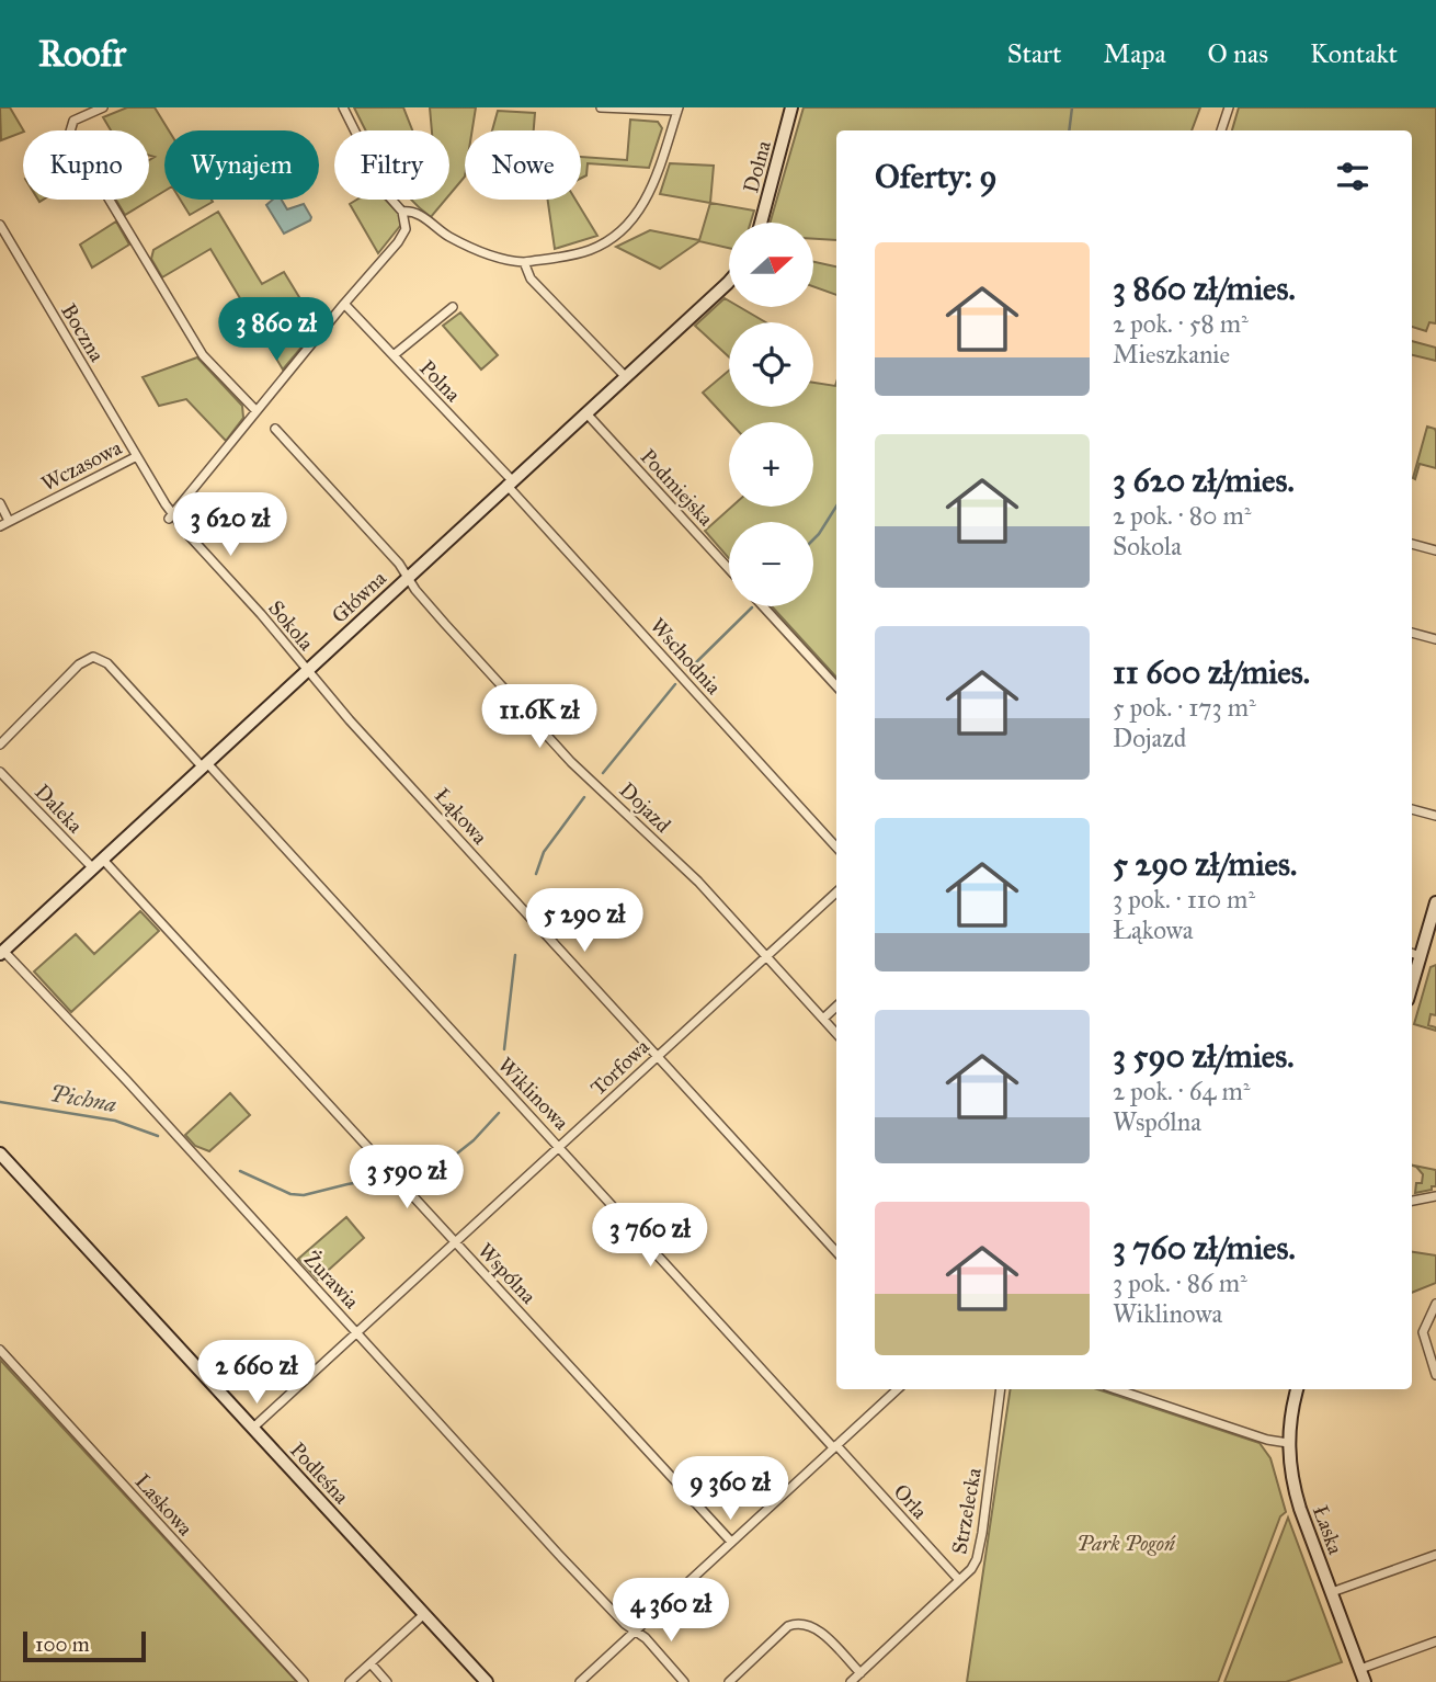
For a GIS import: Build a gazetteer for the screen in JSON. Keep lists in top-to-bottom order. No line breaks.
{"streets":{"street":["Dolna","Boczna","Polna","Wczasowa","Podmiejska","Główna","Sokola","Wschodnia","Dojazd","Daleka","Łąkowa","Torfowa","Wiklinowa","Wspólna","Żurawia","Podleśna","Orla","Laskowa","Strzelecka","Łaska"]},"crossings":[["Boczna","Wczasowa"],["Boczna","Sokola"],["Polna","Główna"],["Polna","Wschodnia"],["Wczasowa","Sokola"],["Podmiejska","Główna"],["Główna","Sokola"],["Główna","Wschodnia"],["Główna","Dojazd"],["Główna","Daleka"],["Główna","Łąkowa"],["Główna","Wiklinowa"],["Główna","Wspólna"],["Główna","Żurawia"],["Sokola","Łąkowa"],["Dojazd","Torfowa"],["Daleka","Wspólna"],["Łąkowa","Torfowa"],["Torfowa","Wiklinowa"],["Torfowa","Wspólna"],["Torfowa","Żurawia"],["Torfowa","Podleśna"],["Wiklinowa","Orla"],["Orla","Strzelecka"]],"water":["Pichna"],"parks":["Park Pogoń"],"scale_bar":"100 m","north":"right","page":{"header":"Roofr","nav":["Start","Mapa","O nas","Kontakt"],"chip":["Kupno","Wynajem","Filtry","Nowe"],"heading":"Oferty: 9","map_buttons":["+","−"],"list":[{"name":"3 860 zł/mies.","note":"2 pok. · 58 m² · Mieszkanie"},{"name":"3 620 zł/mies.","note":"2 pok. · 80 m² · Sokola"},{"name":"11 600 zł/mies.","note":"5 pok. · 173 m² · Dojazd"},{"name":"5 290 zł/mies.","note":"3 pok. · 110 m² · Łąkowa"},{"name":"3 590 zł/mies.","note":"2 pok. · 64 m² · Wspólna"},{"name":"3 760 zł/mies.","note":"3 pok. · 86 m² · Wiklinowa"}],"price":["3 860 zł","3 620 zł","11.6K zł","5 290 zł","3 590 zł","3 760 zł","2 660 zł","9 360 zł","4 360 zł"],"scale":"100 m"}}
